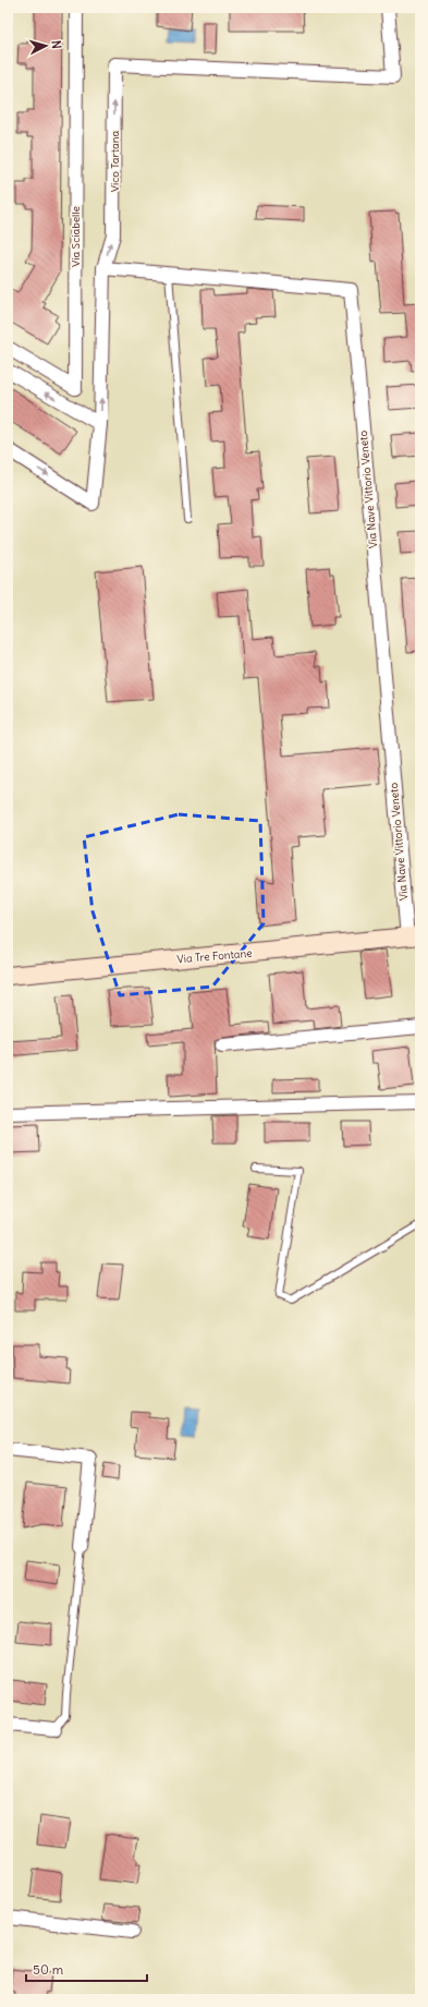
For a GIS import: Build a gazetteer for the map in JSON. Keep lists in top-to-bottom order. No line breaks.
{"streets":{"street":["Vico Tartana","Via Sciabelle","Via Nave Vittorio Veneto","Via Tre Fontane"]},"crossings":[["Vico Tartana","Via Nave Vittorio Veneto"],["Via Nave Vittorio Veneto","Via Tre Fontane"]],"scale_bar":"50 m","north":"right"}
